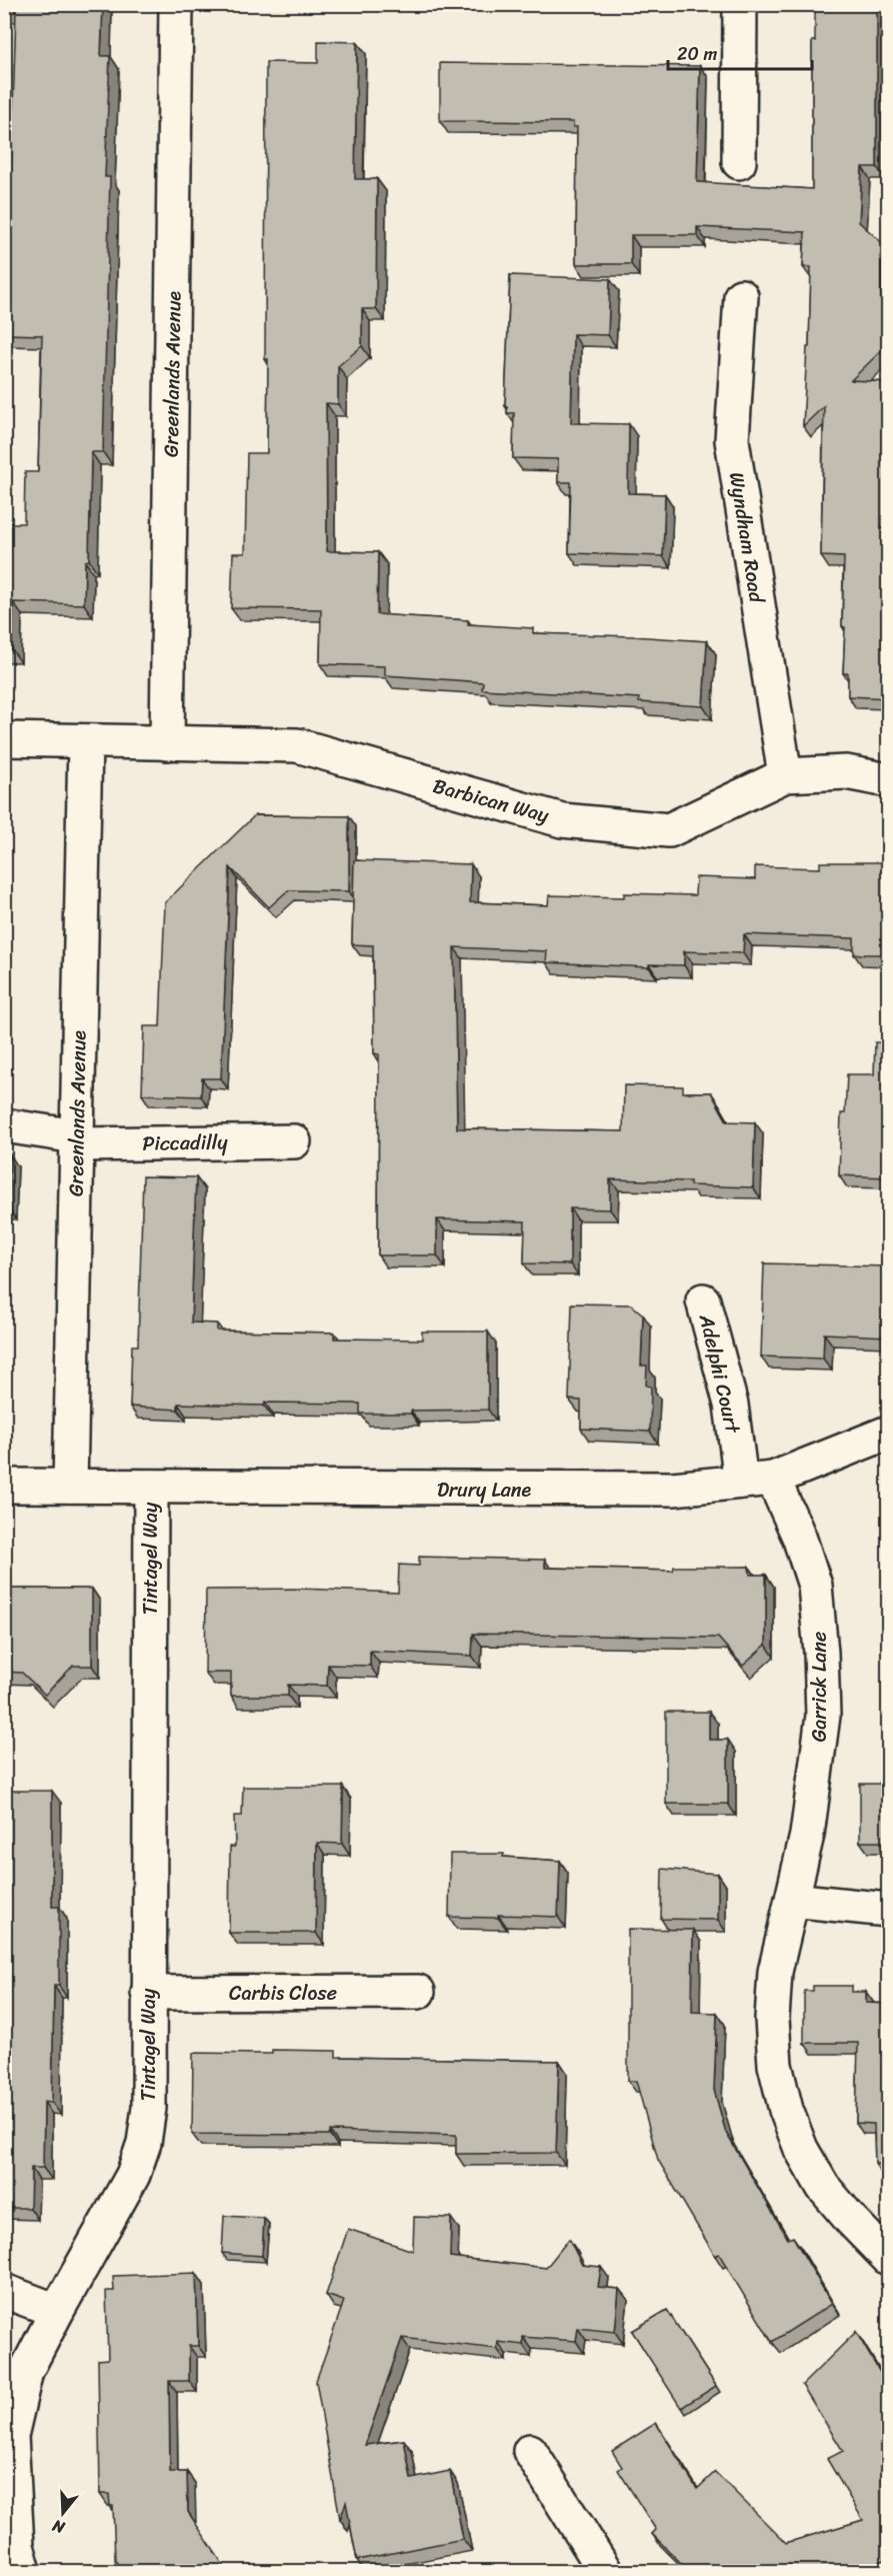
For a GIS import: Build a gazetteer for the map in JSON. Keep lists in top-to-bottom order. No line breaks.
{"streets":{"street":["Greenlands Avenue","Wyndham Road","Barbican Way","Piccadilly","Adelphi Court","Drury Lane","Tintagel Way","Garrick Lane","Carbis Close"]},"crossings":[["Greenlands Avenue","Barbican Way"],["Greenlands Avenue","Piccadilly"],["Greenlands Avenue","Drury Lane"],["Wyndham Road","Barbican Way"],["Adelphi Court","Drury Lane"],["Drury Lane","Tintagel Way"],["Drury Lane","Garrick Lane"],["Tintagel Way","Carbis Close"]],"scale_bar":"20 m","north":"bottom"}
